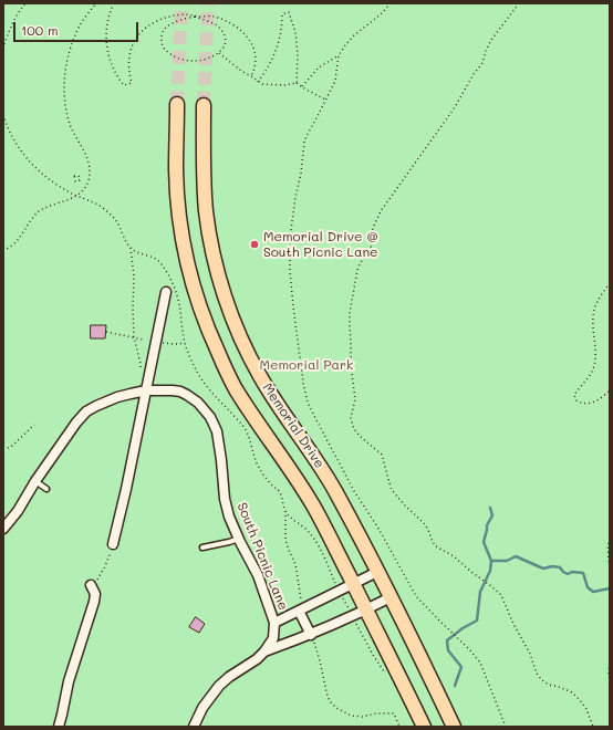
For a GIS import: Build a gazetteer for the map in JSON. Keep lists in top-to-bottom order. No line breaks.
{"streets":{"main road":["Memorial Drive"],"street":["South Picnic Lane"]},"crossings":[["Memorial Drive","South Picnic Lane"]],"parks":["Memorial Park"],"places":["Memorial Drive @ South Picnic Lane"],"scale_bar":"100 m"}
